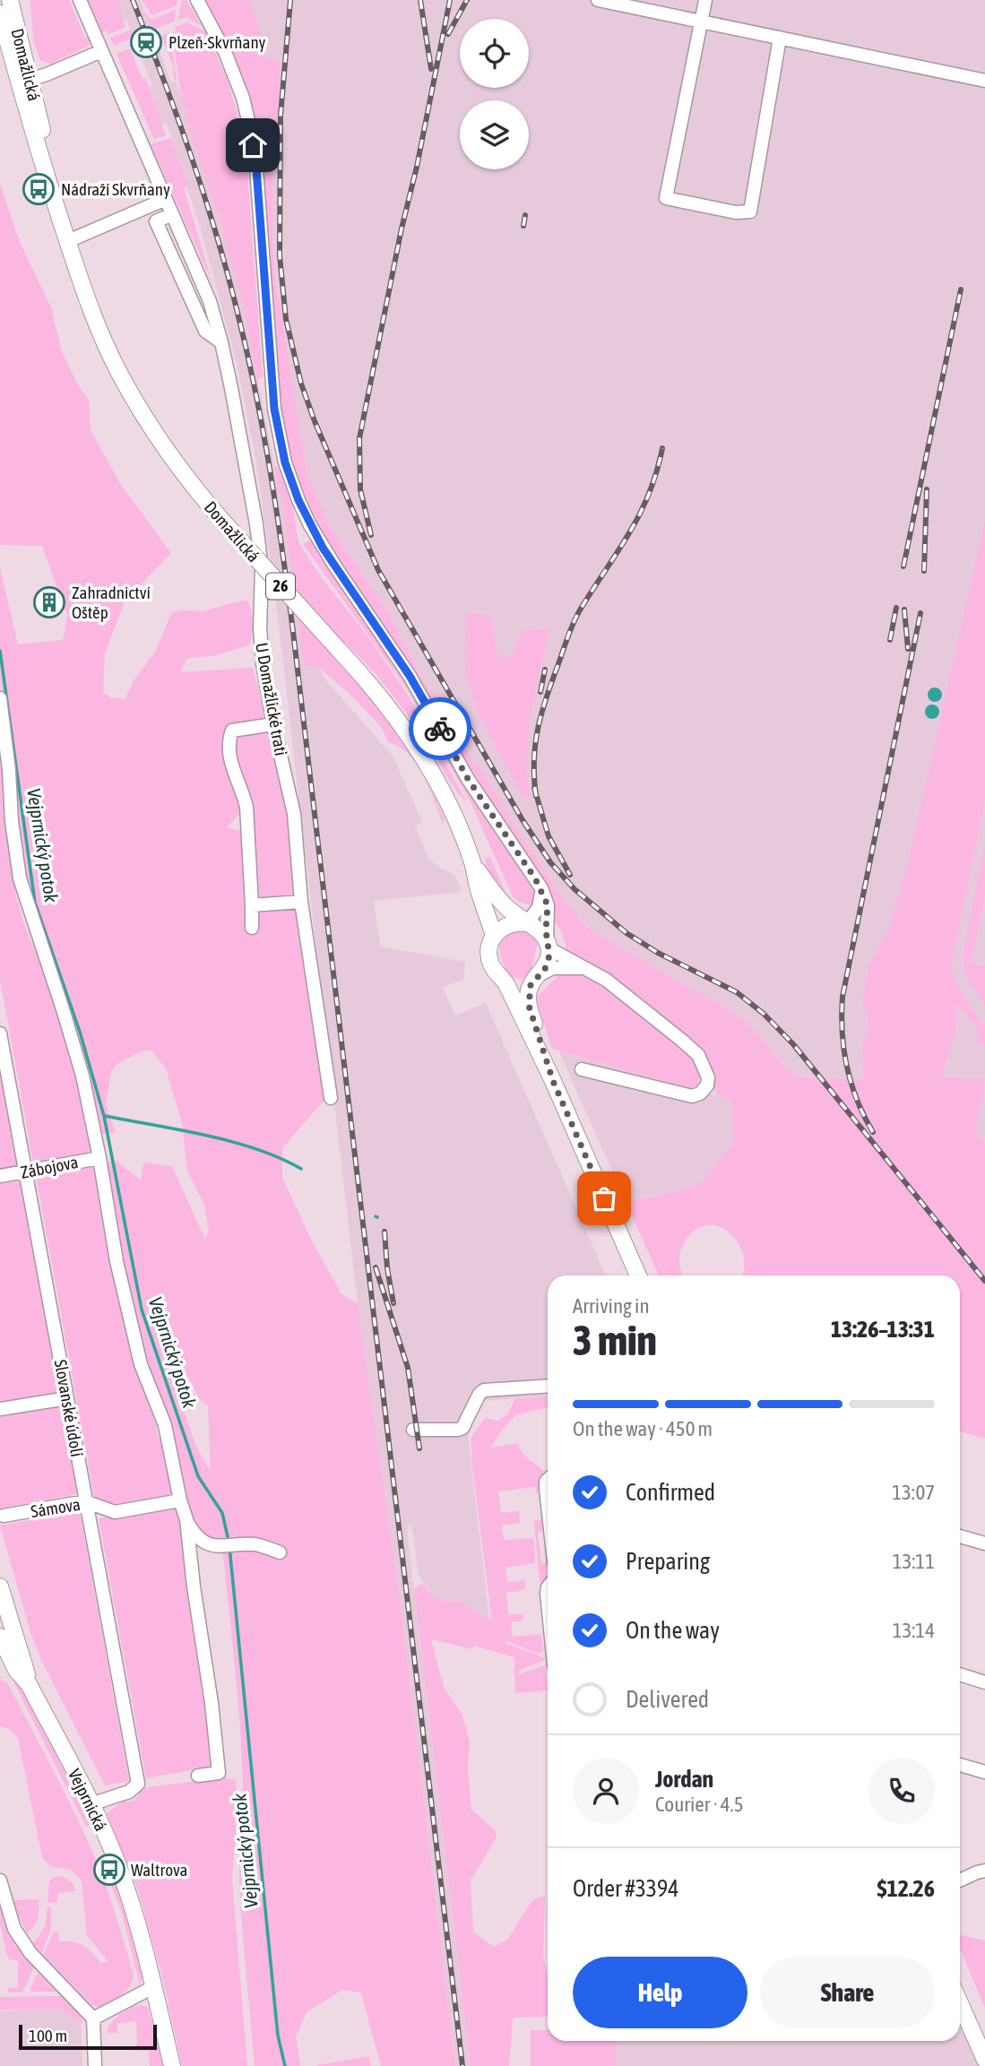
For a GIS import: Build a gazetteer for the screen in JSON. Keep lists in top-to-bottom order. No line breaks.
{"streets":{"main road":["Domažlická","26","Vejprnická"],"street":["U Domažlické trati","Zábojova","Slovanské údolí","Sámova"]},"crossings":[["Zábojova","Slovanské údolí"],["Slovanské údolí","Sámova"],["Slovanské údolí","Vejprnická"]],"water":["Vejprnický potok"],"places":{"station":["Plzeň-Skvrňany"],"bus stop":["Nádraží Skvrňany","Waltrova"],"building":["Zahradnictví Oštěp"]},"scale_bar":"100 m","page":{"heading":["3 min","Arriving in","13:26–13:31"],"panel":["Jordan","Courier · 4.5","Order #3394","$12.26"],"bar":"On the way · 450 m","list":[["Confirmed","13:07"],["Preparing","13:11"],["On the way","13:14"],"Delivered"],"buttons":["Help","Share"],"scale":"100 m"}}
